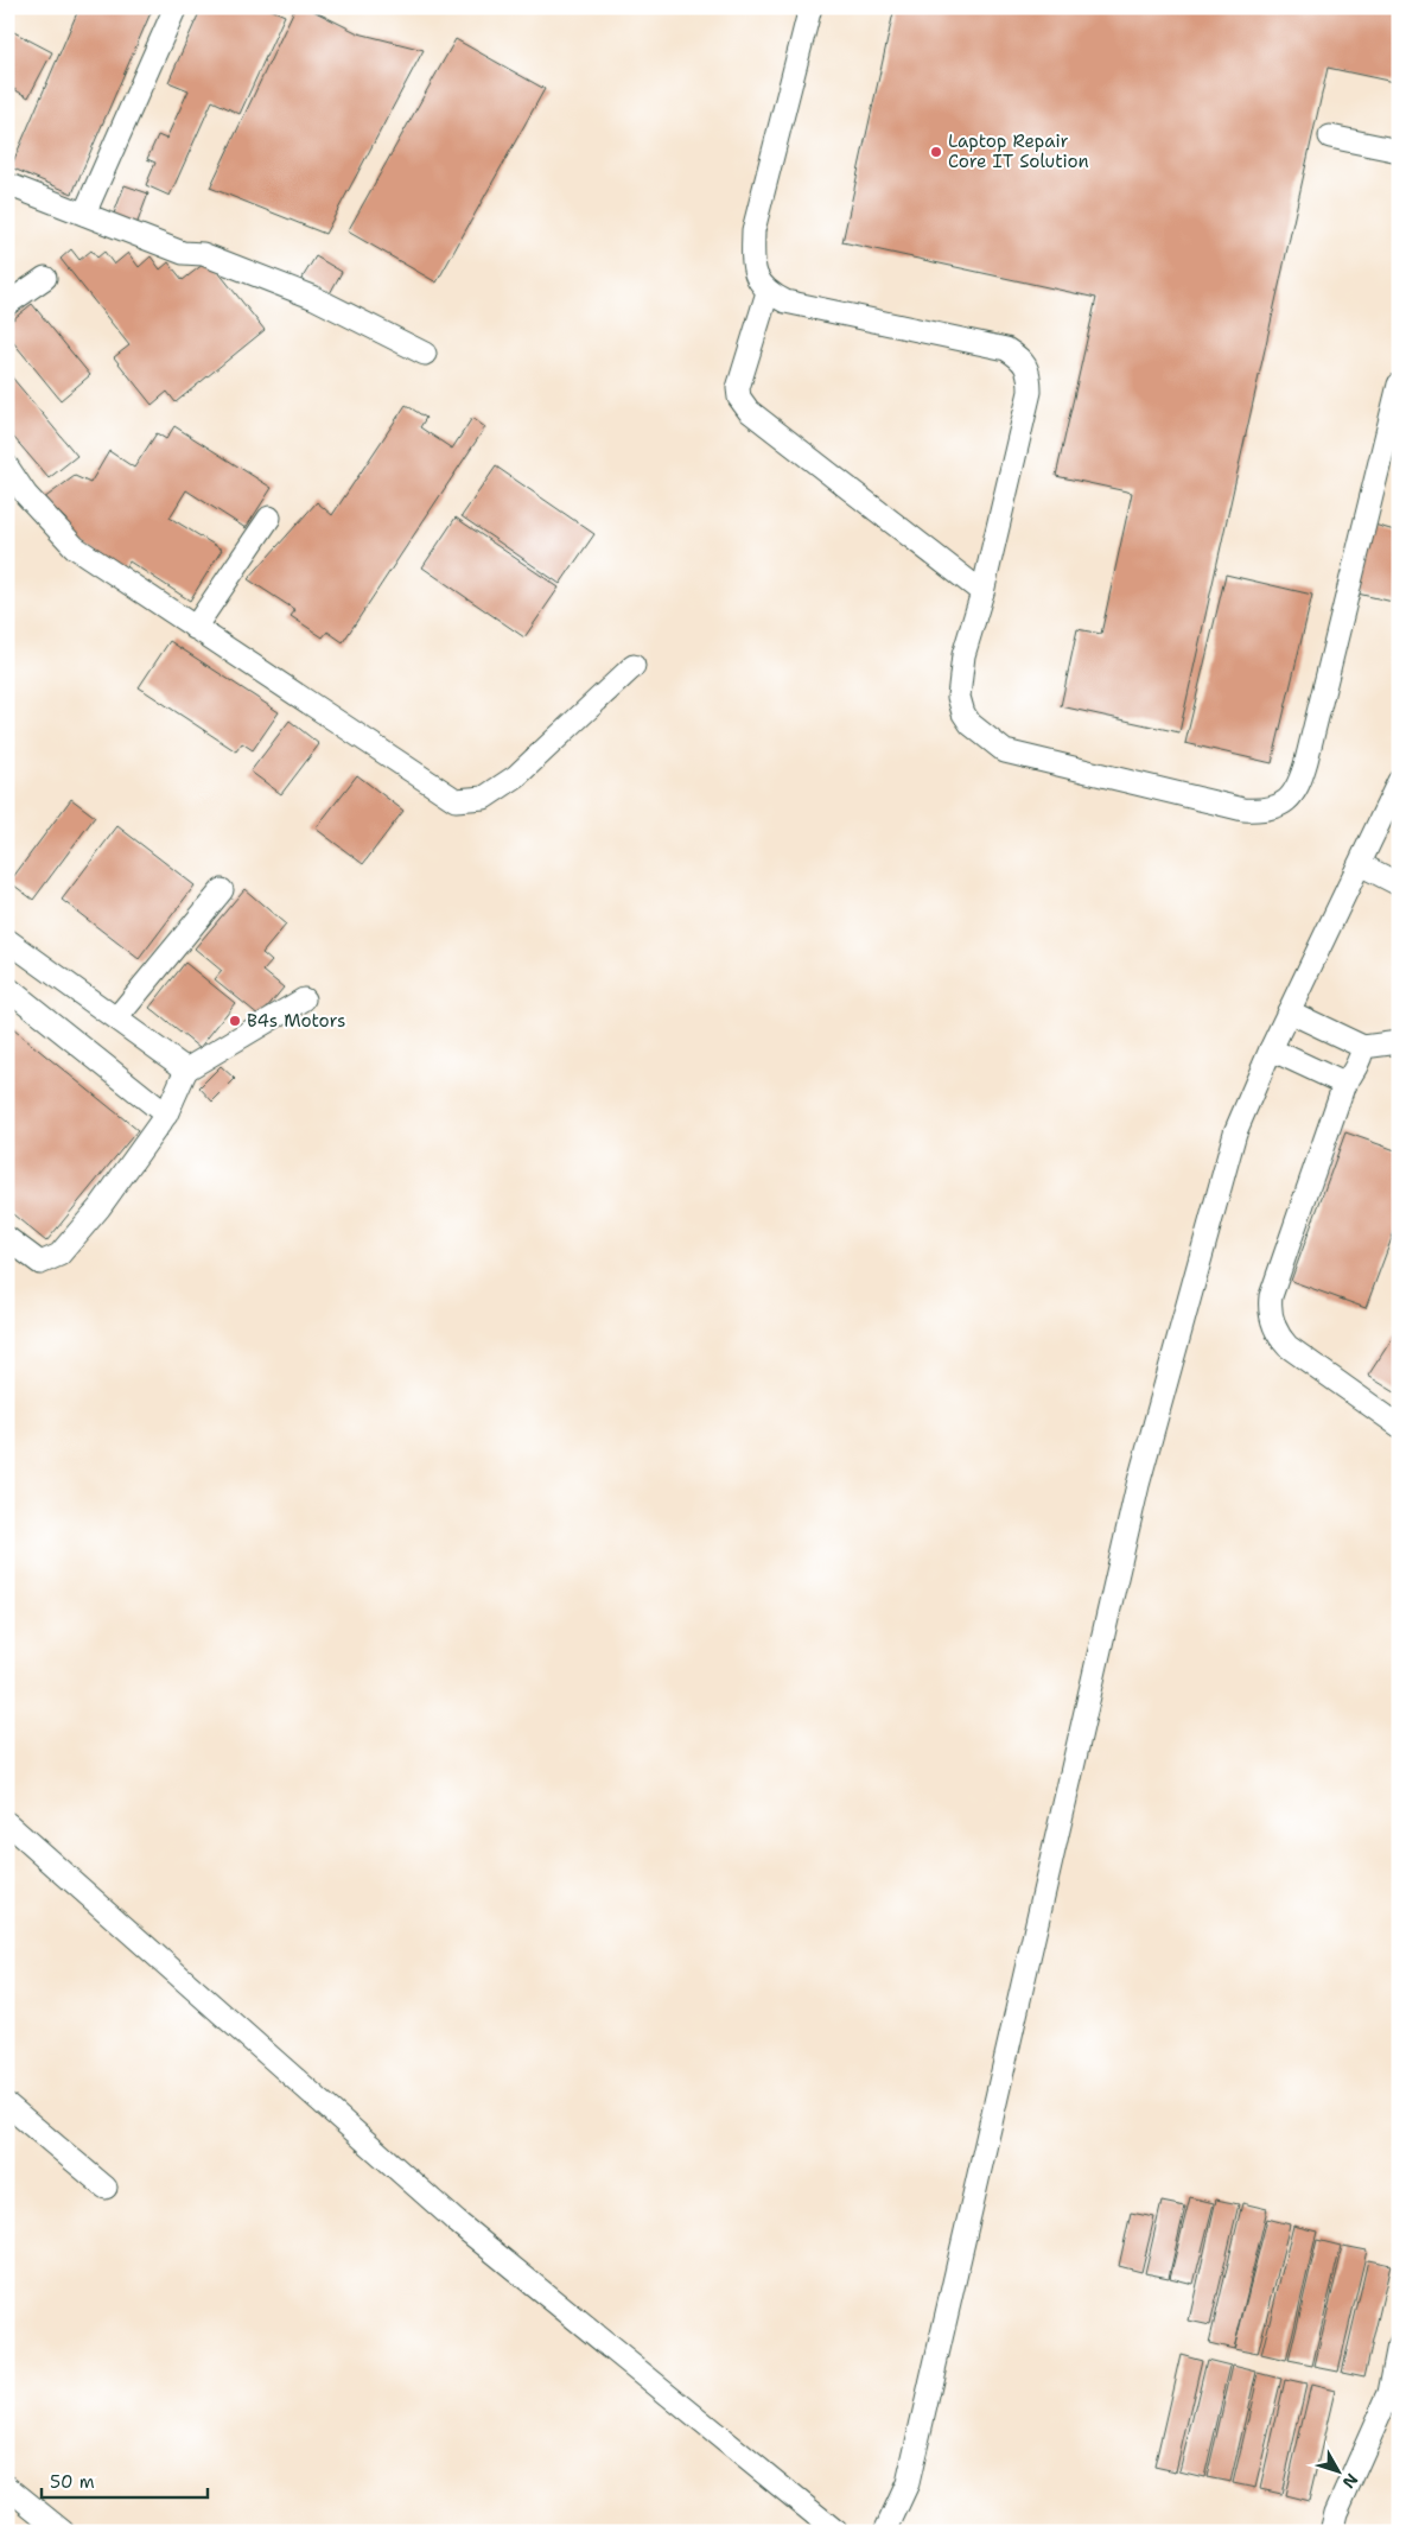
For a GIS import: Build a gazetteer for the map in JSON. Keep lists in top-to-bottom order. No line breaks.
{"places":["Laptop Repair Core IT Solution","B4s Motors"],"scale_bar":"50 m","north":"bottom right"}
